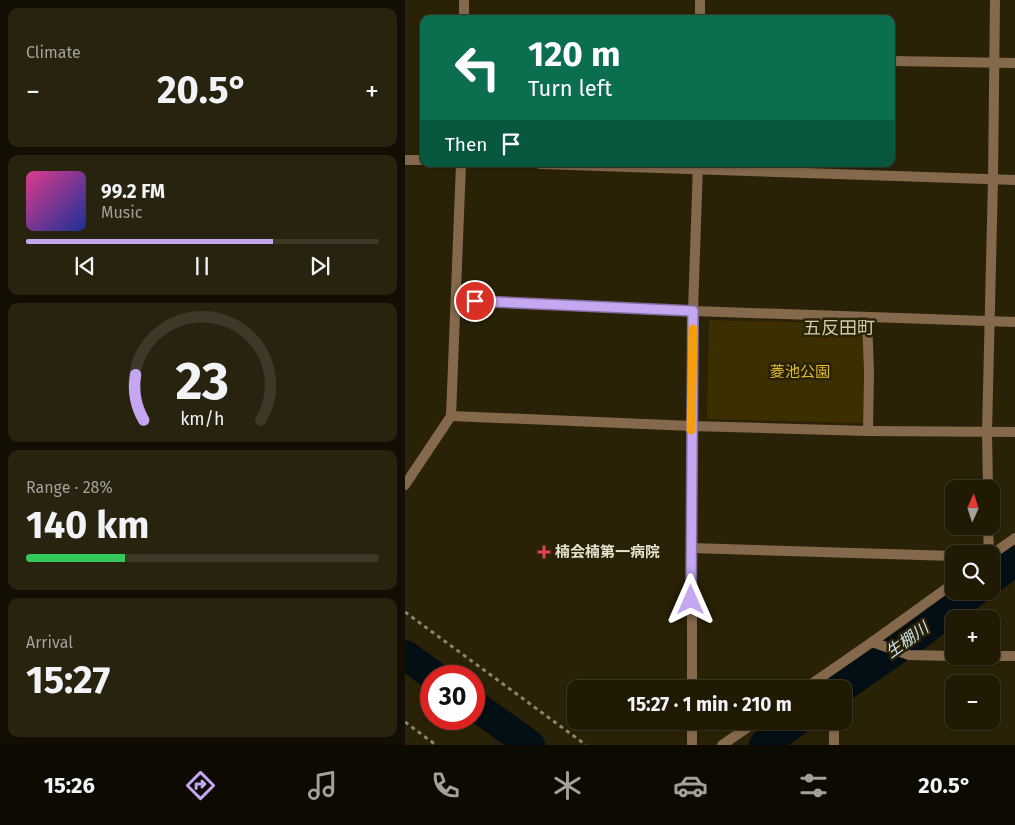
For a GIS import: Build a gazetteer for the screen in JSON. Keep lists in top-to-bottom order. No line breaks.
{"districts":["五反田町"],"water":["生棚川"],"parks":["菱池公園"],"places":{"health":["楠会楠第一病院"]},"north":"top","page":{"tile":["Climate",["Range · 28%","140 km"],["Arrival","15:27"]],"turn":["120 m","Turn left"],"heat":["−","20.5°","+"],"then":"Then","song":["99.2 FM","Music"],"map_buttons":["+","−"],"limit":"30","trip":"15:27 · 1 min · 210 m","tabs":["15:26","20.5°"],"gauge":["23","km/h"]}}
